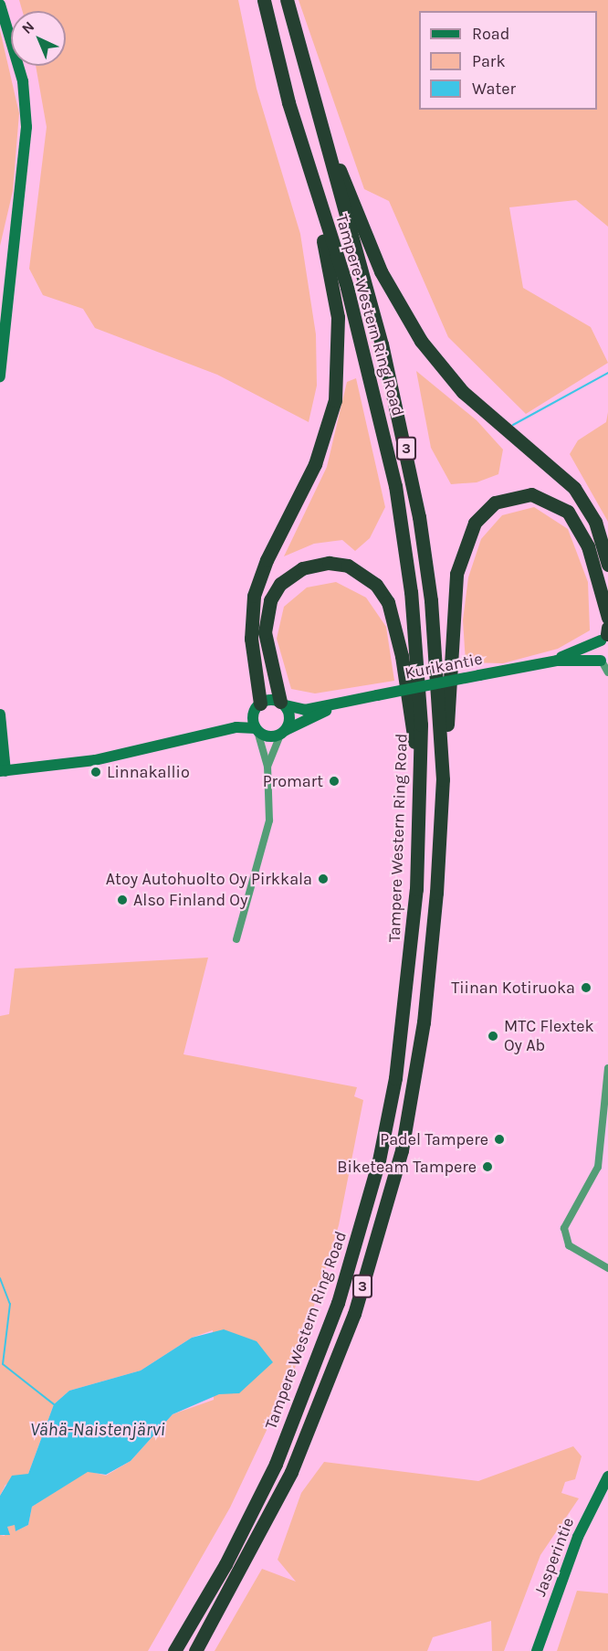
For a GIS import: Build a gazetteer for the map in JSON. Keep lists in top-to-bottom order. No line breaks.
{"streets":{"highway":["Tampere Western Ring Road","3"],"main road":["Kurikantie","Jasperintie"]},"water":["Vähä-Naistenjärvi"],"places":["Linnakallio","Promart","Atoy Autohuolto Oy Pirkkala","Also Finland Oy","Tiinan Kotiruoka","MTC Flextek Oy Ab","Padel Tampere","Biketeam Tampere"],"legend":["Road","Park","Water"],"north":"top left"}
